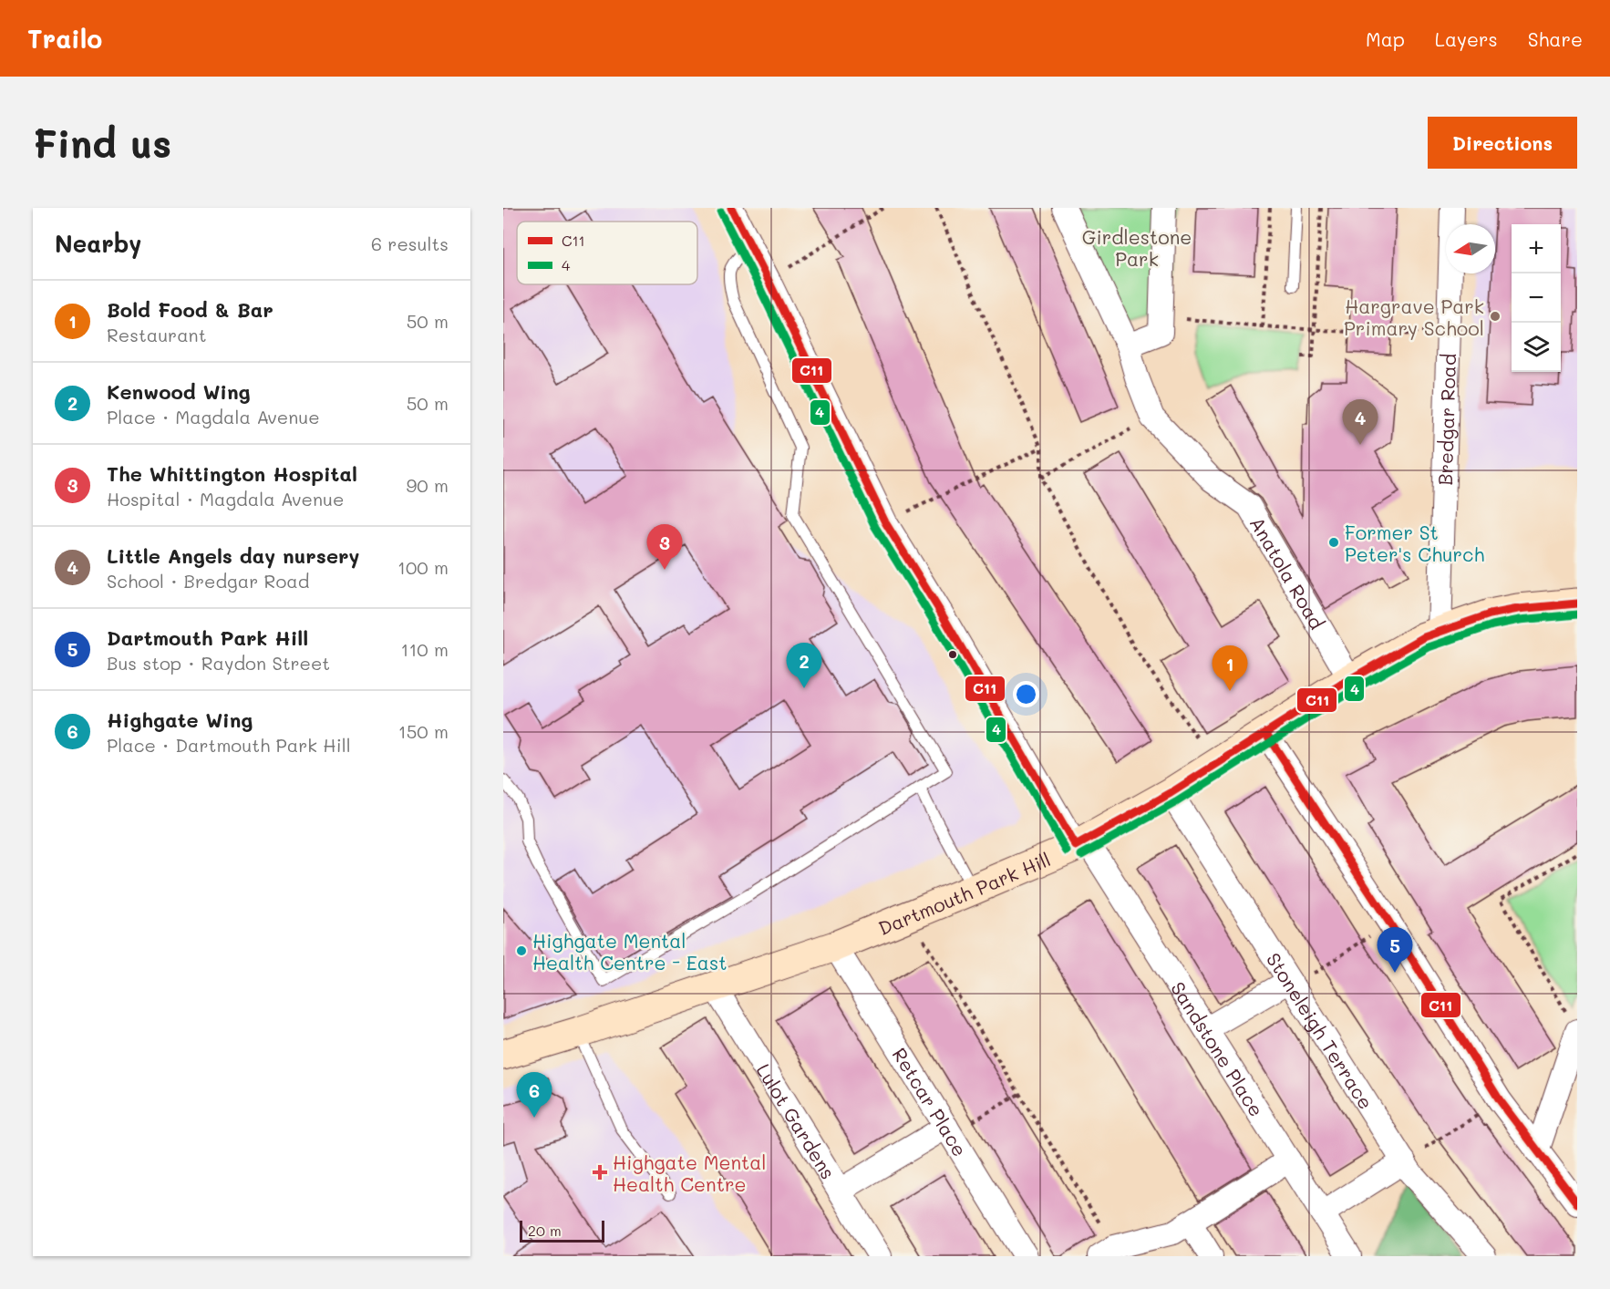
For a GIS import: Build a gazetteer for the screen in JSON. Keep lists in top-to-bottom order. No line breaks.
{"streets":{"street":["Bredgar Road","Anatola Road","Dartmouth Park Hill","Stoneleigh Terrace","Sandstone Place","Retcar Place","Lulot Gardens"]},"crossings":[["Bredgar Road","Dartmouth Park Hill"],["Anatola Road","Dartmouth Park Hill"],["Dartmouth Park Hill","Stoneleigh Terrace"],["Dartmouth Park Hill","Sandstone Place"],["Dartmouth Park Hill","Retcar Place"],["Dartmouth Park Hill","Lulot Gardens"]],"parks":["Girdlestone Park"],"places":{"other":["Hargrave Park Primary School","Former St Peter's Church","Highgate Mental Health Centre - East"],"health":["Highgate Mental Health Centre"]},"lines":["transit line C11","transit line 4"],"legend":["C11","4"],"scale_bar":"20 m","north":"left","page":{"header":"Trailo","nav":["Map","Layers","Share"],"buttons":"Directions","title":"Find us","heading":["Nearby","6 results"],"map_buttons":["+","−"],"list":[{"mark":"1","name":"Bold Food & Bar","note":"Restaurant","value":"50 m"},{"mark":"2","name":"Kenwood Wing","note":"Place · Magdala Avenue","value":"50 m"},{"mark":"3","name":"The Whittington Hospital","note":"Hospital · Magdala Avenue","value":"90 m"},{"mark":"4","name":"Little Angels day nursery","note":"School · Bredgar Road","value":"100 m"},{"mark":"5","name":"Dartmouth Park Hill","note":"Bus stop · Raydon Street","value":"110 m"},{"mark":"6","name":"Highgate Wing","note":"Place · Dartmouth Park Hill","value":"150 m"}],"pins":["4","3","2","1","5","6"],"scale":"20 m"}}
